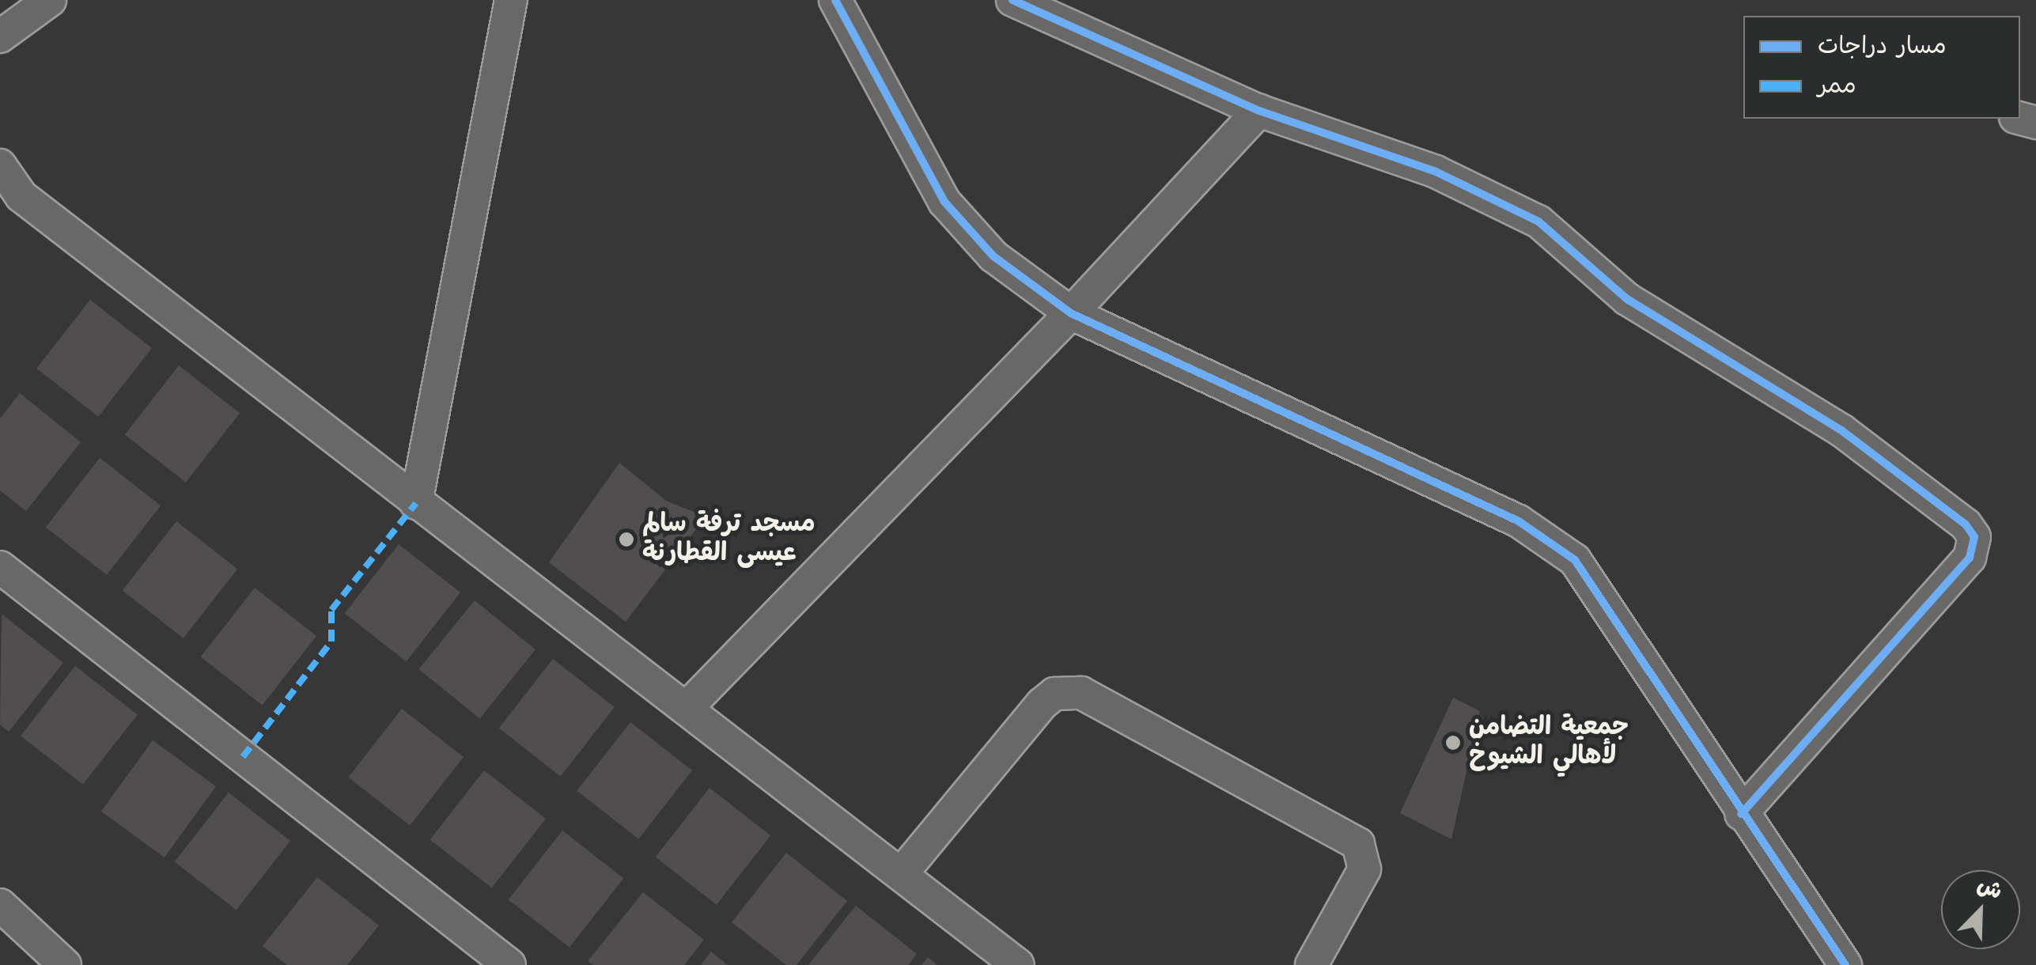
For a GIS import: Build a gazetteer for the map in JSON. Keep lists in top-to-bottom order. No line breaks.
{"places":["مسجد ترفة سالم عيسى القطارنة","جمعية التضامن لأهالي الشيوخ"],"legend":["مسار دراجات","ممر"],"north":"top right"}
